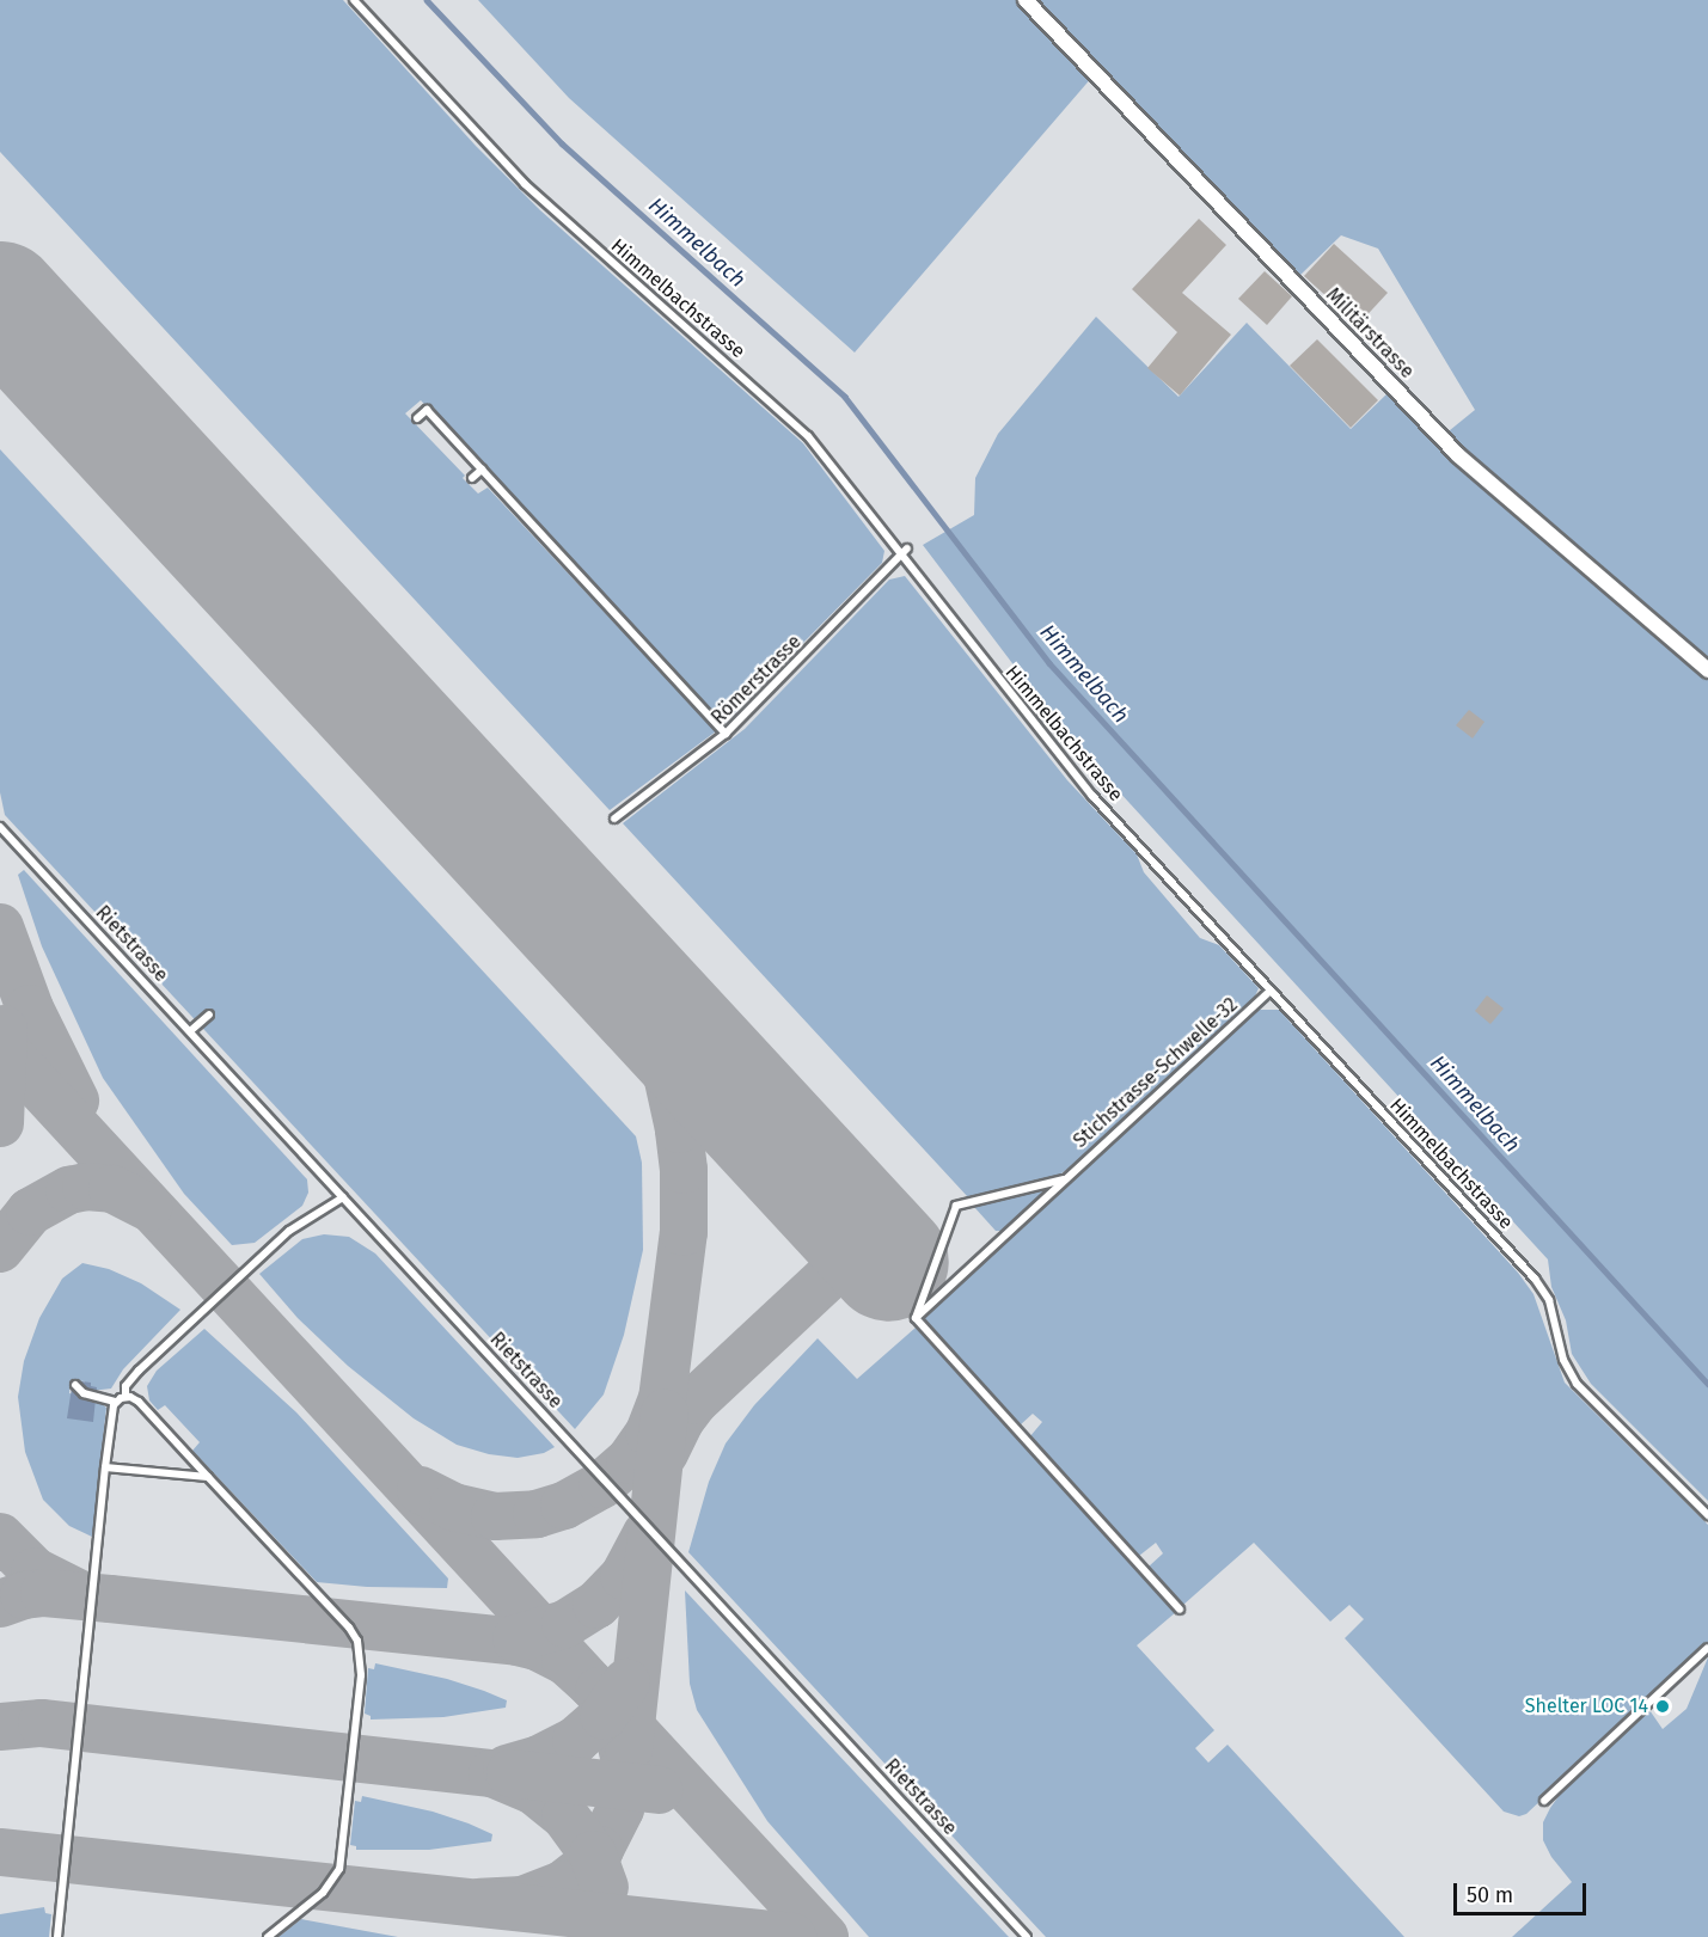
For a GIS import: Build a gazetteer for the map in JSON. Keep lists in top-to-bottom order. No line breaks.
{"streets":{"street":["Militärstrasse"],"lane":["Himmelbachstrasse","Römerstrasse","Rietstrasse","Stichstrasse-Schwelle-32"]},"crossings":[["Himmelbachstrasse","Römerstrasse"],["Himmelbachstrasse","Stichstrasse-Schwelle-32"]],"water":["Himmelbach"],"places":["Shelter LOC 14"],"scale_bar":"50 m"}
